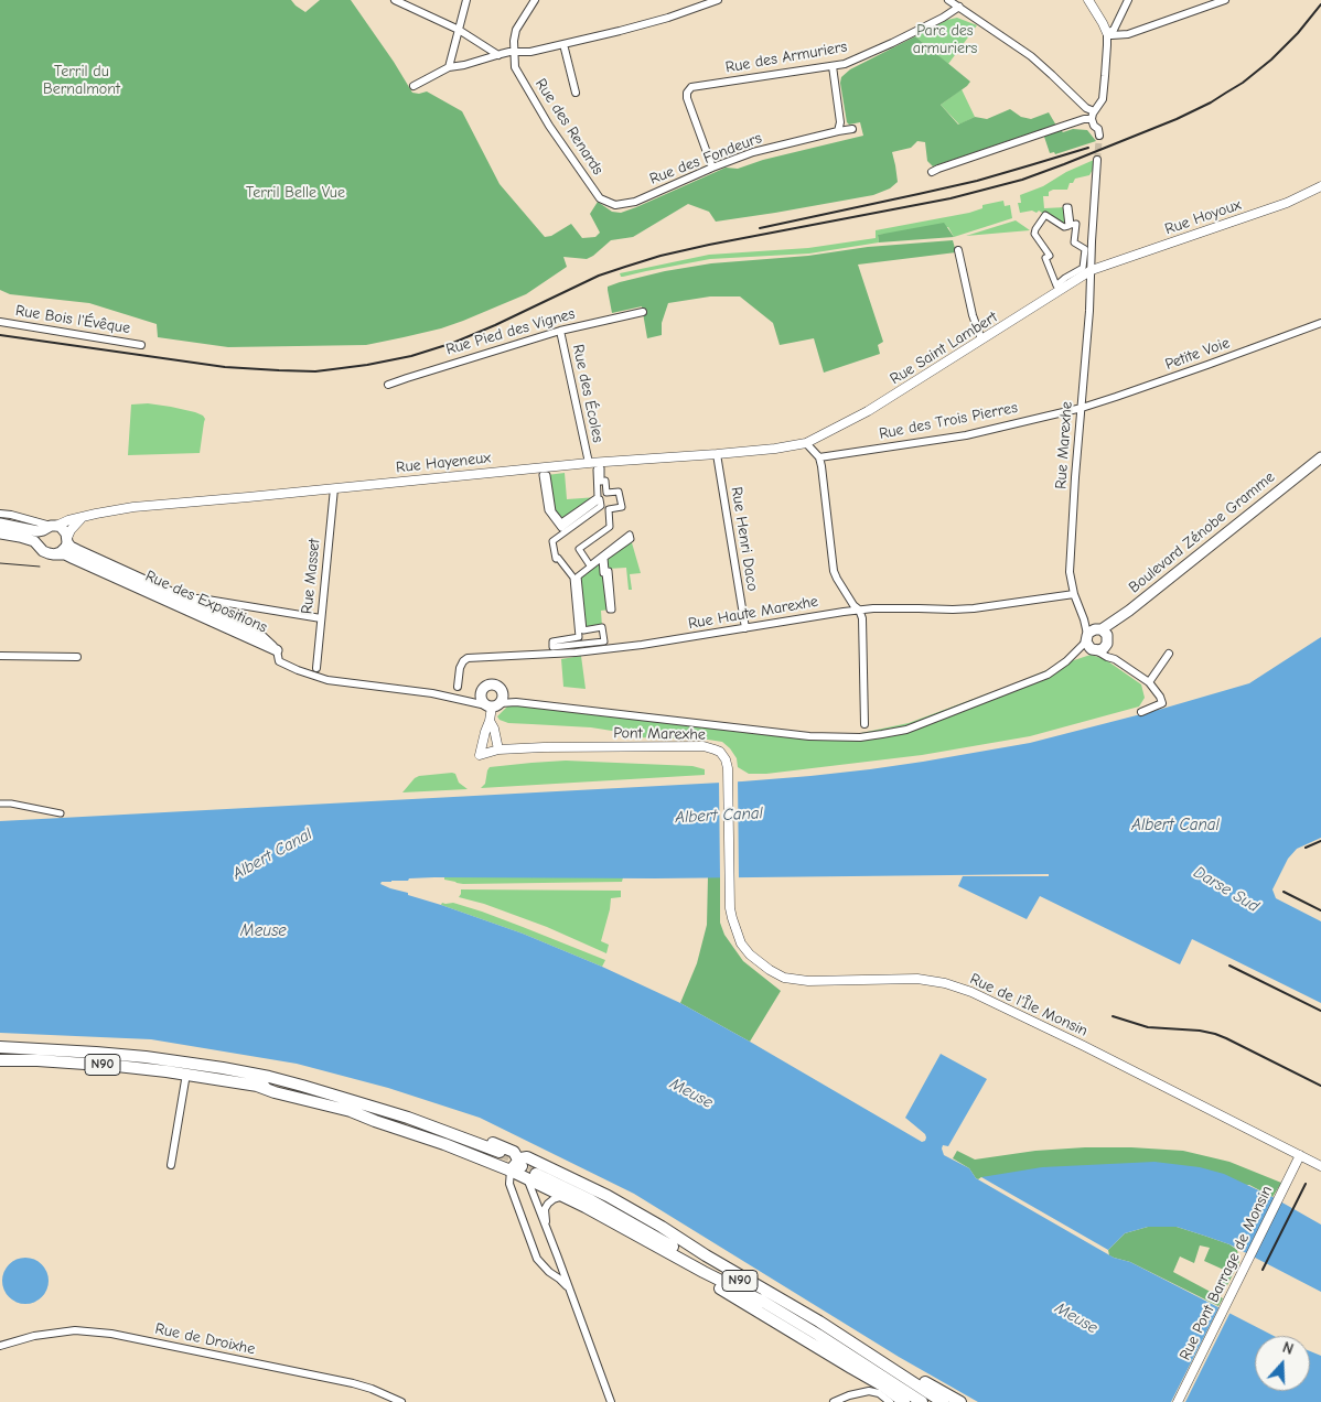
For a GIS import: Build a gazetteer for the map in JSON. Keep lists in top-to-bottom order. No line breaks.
{"streets":{"main road":["Boulevard Zénobe Gramme","Rue des Expositions","N90"],"street":["Rue des Armuriers","Rue des Renards","Rue des Fondeurs","Rue Hoyoux","Rue Bois l'Évêque","Rue Pied des Vignes","Rue Saint Lambert","Petite Voie","Rue des Écoles","Rue des Trois Pierres","Rue Marexhe","Rue Hayeneux","Rue Henri Daco","Rue Masset","Rue Haute Marexhe","Pont Marexhe","Rue de l'Île Monsin","Rue Pont Barrage de Monsin","Rue de Droixhe"]},"crossings":[["Rue des Armuriers","Rue des Fondeurs"],["Rue des Renards","Rue des Fondeurs"],["Rue Hoyoux","Rue Saint Lambert"],["Rue Hoyoux","Rue Marexhe"],["Rue Pied des Vignes","Rue des Écoles"],["Rue Saint Lambert","Rue Marexhe"],["Rue Saint Lambert","Rue Hayeneux"],["Petite Voie","Rue des Trois Pierres"],["Petite Voie","Rue Marexhe"],["Rue des Écoles","Rue Hayeneux"],["Rue des Trois Pierres","Rue Marexhe"],["Rue Marexhe","Boulevard Zénobe Gramme"],["Rue Marexhe","Rue Haute Marexhe"],["Rue Hayeneux","Rue Henri Daco"],["Rue Hayeneux","Rue Masset"],["Rue Hayeneux","Rue des Expositions"],["Rue Henri Daco","Rue Haute Marexhe"],["Pont Marexhe","Rue de l'Île Monsin"],["Rue de l'Île Monsin","Rue Pont Barrage de Monsin"]],"water":["Albert Canal","Darse Sud","Meuse"],"parks":["Parc des armuriers","Terril du Bernalmont","Terril Belle Vue"],"north":"top"}
